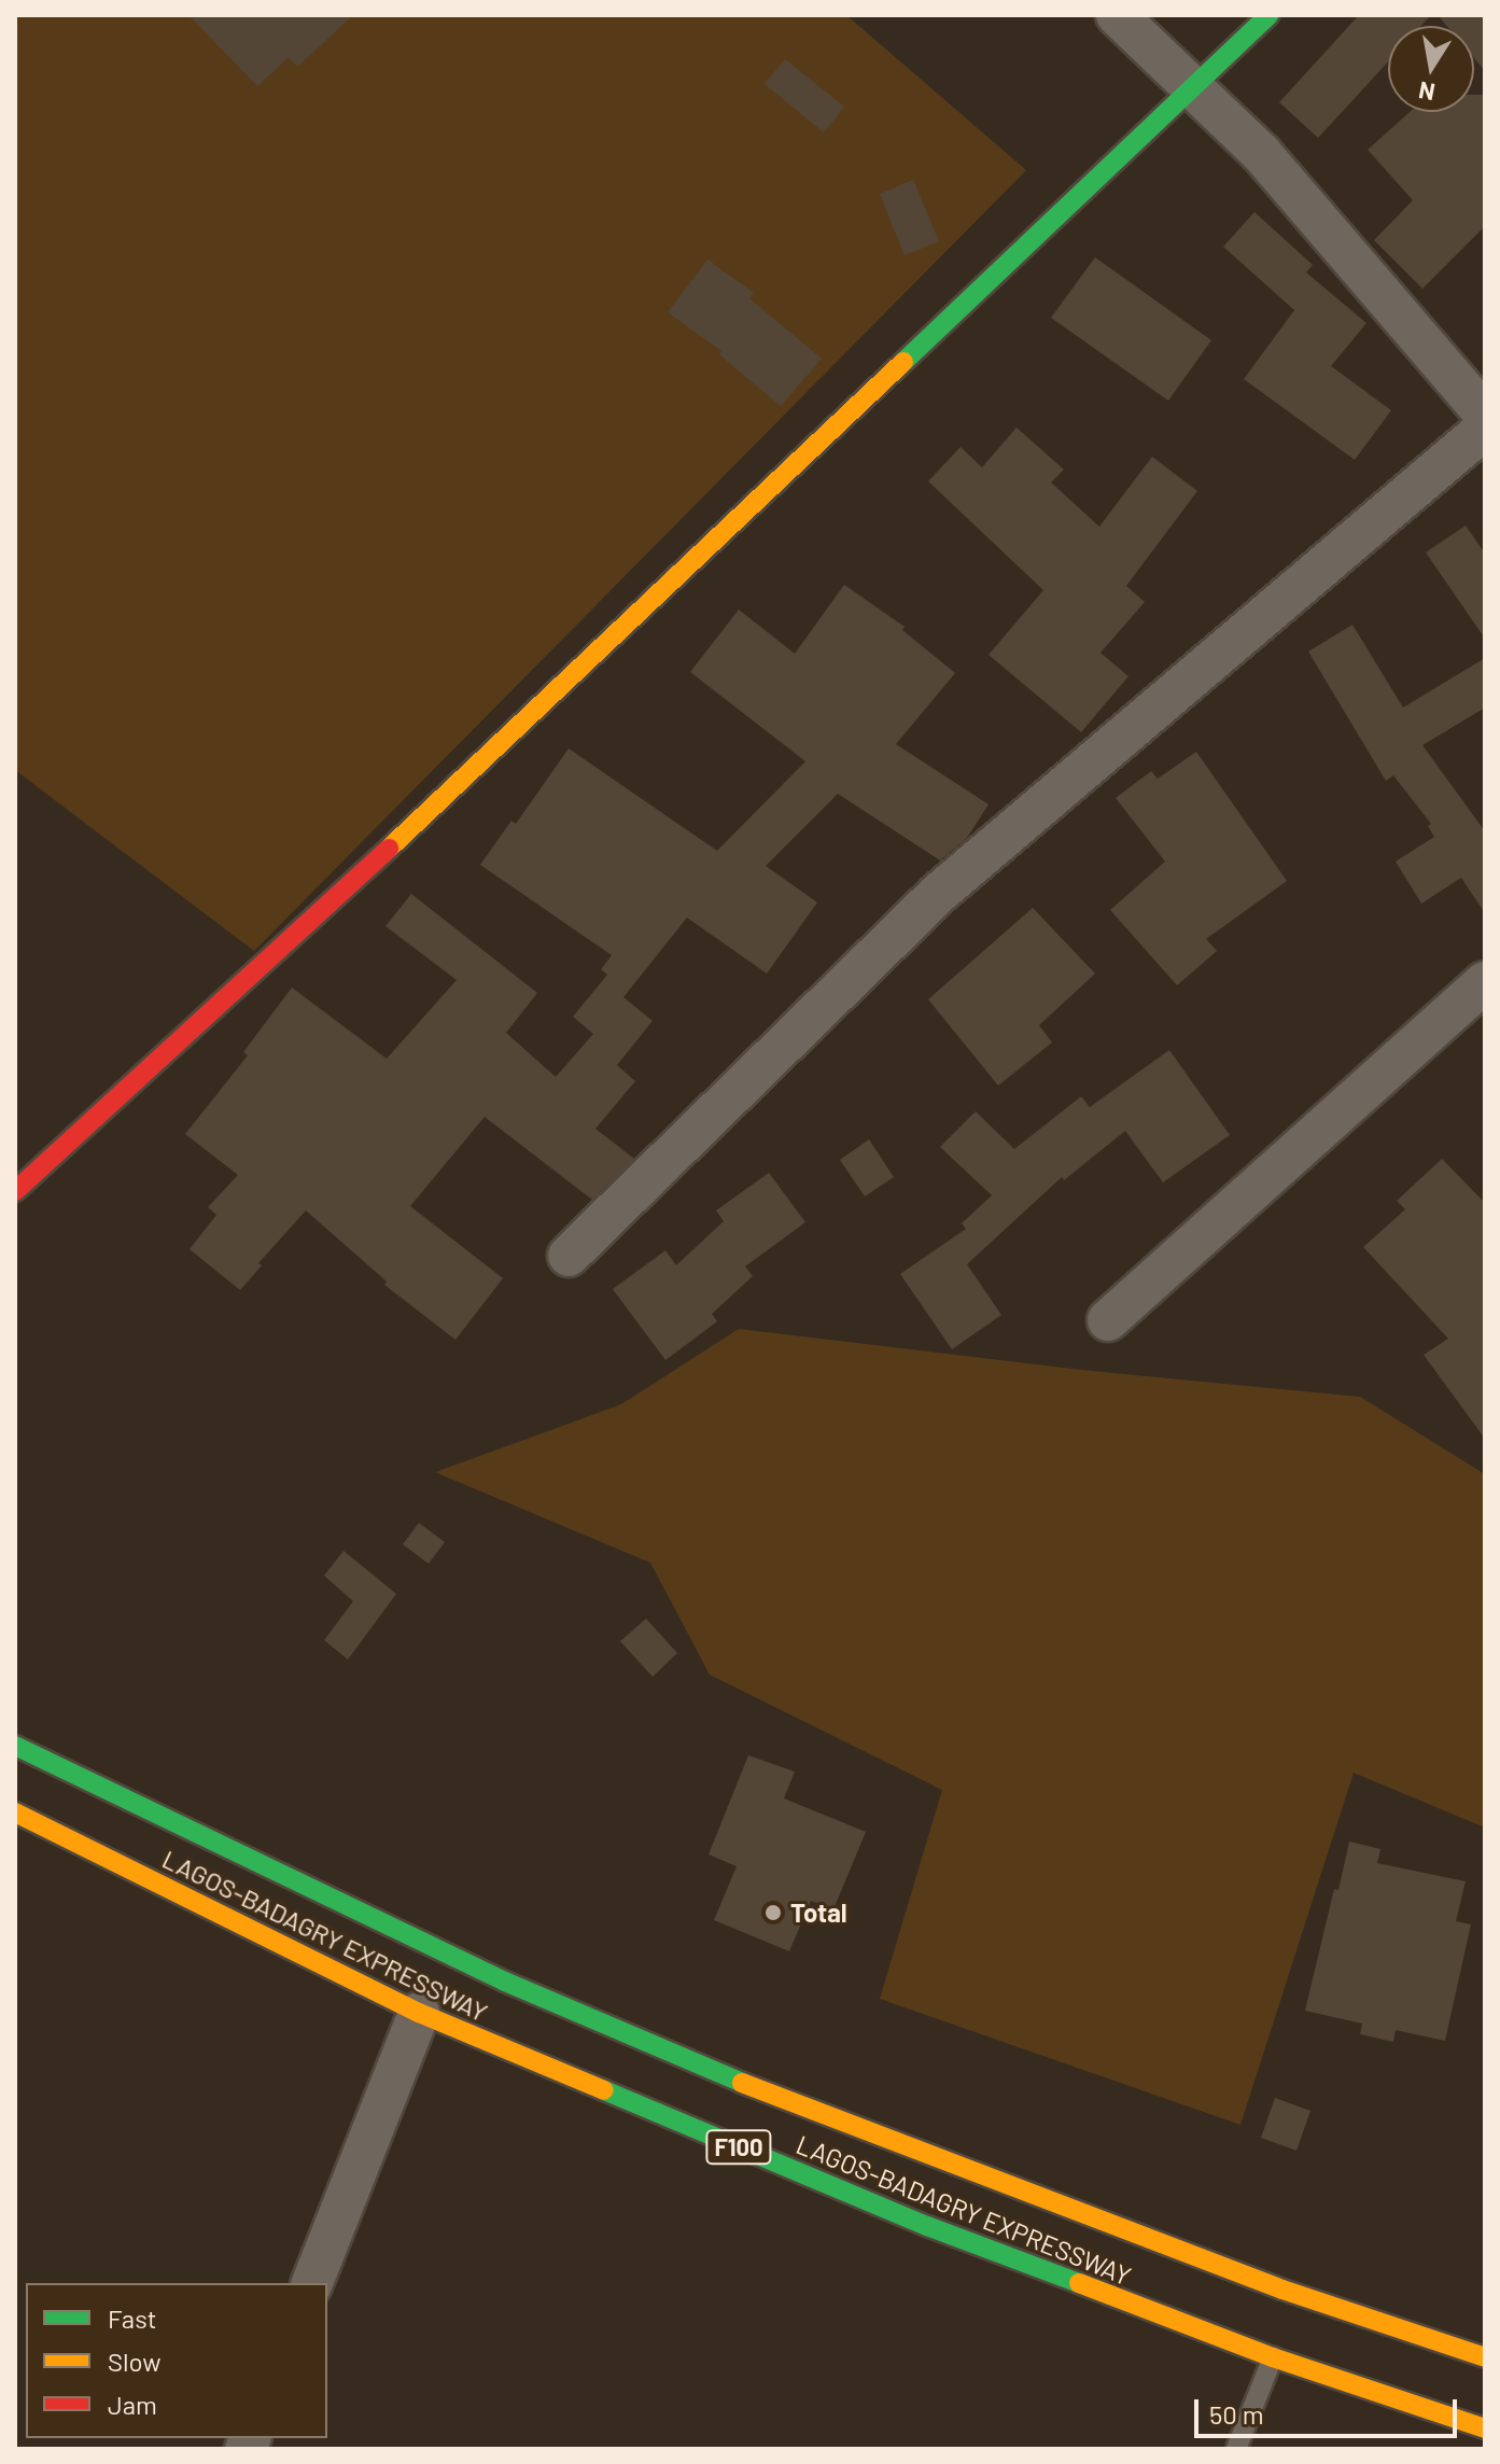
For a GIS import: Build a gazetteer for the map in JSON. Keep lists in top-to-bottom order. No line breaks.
{"streets":{"main road":["LAGOS-BADAGRY EXPRESSWAY","F100"]},"places":["Total"],"legend":["Fast","Slow","Jam"],"scale_bar":"50 m","north":"bottom"}
